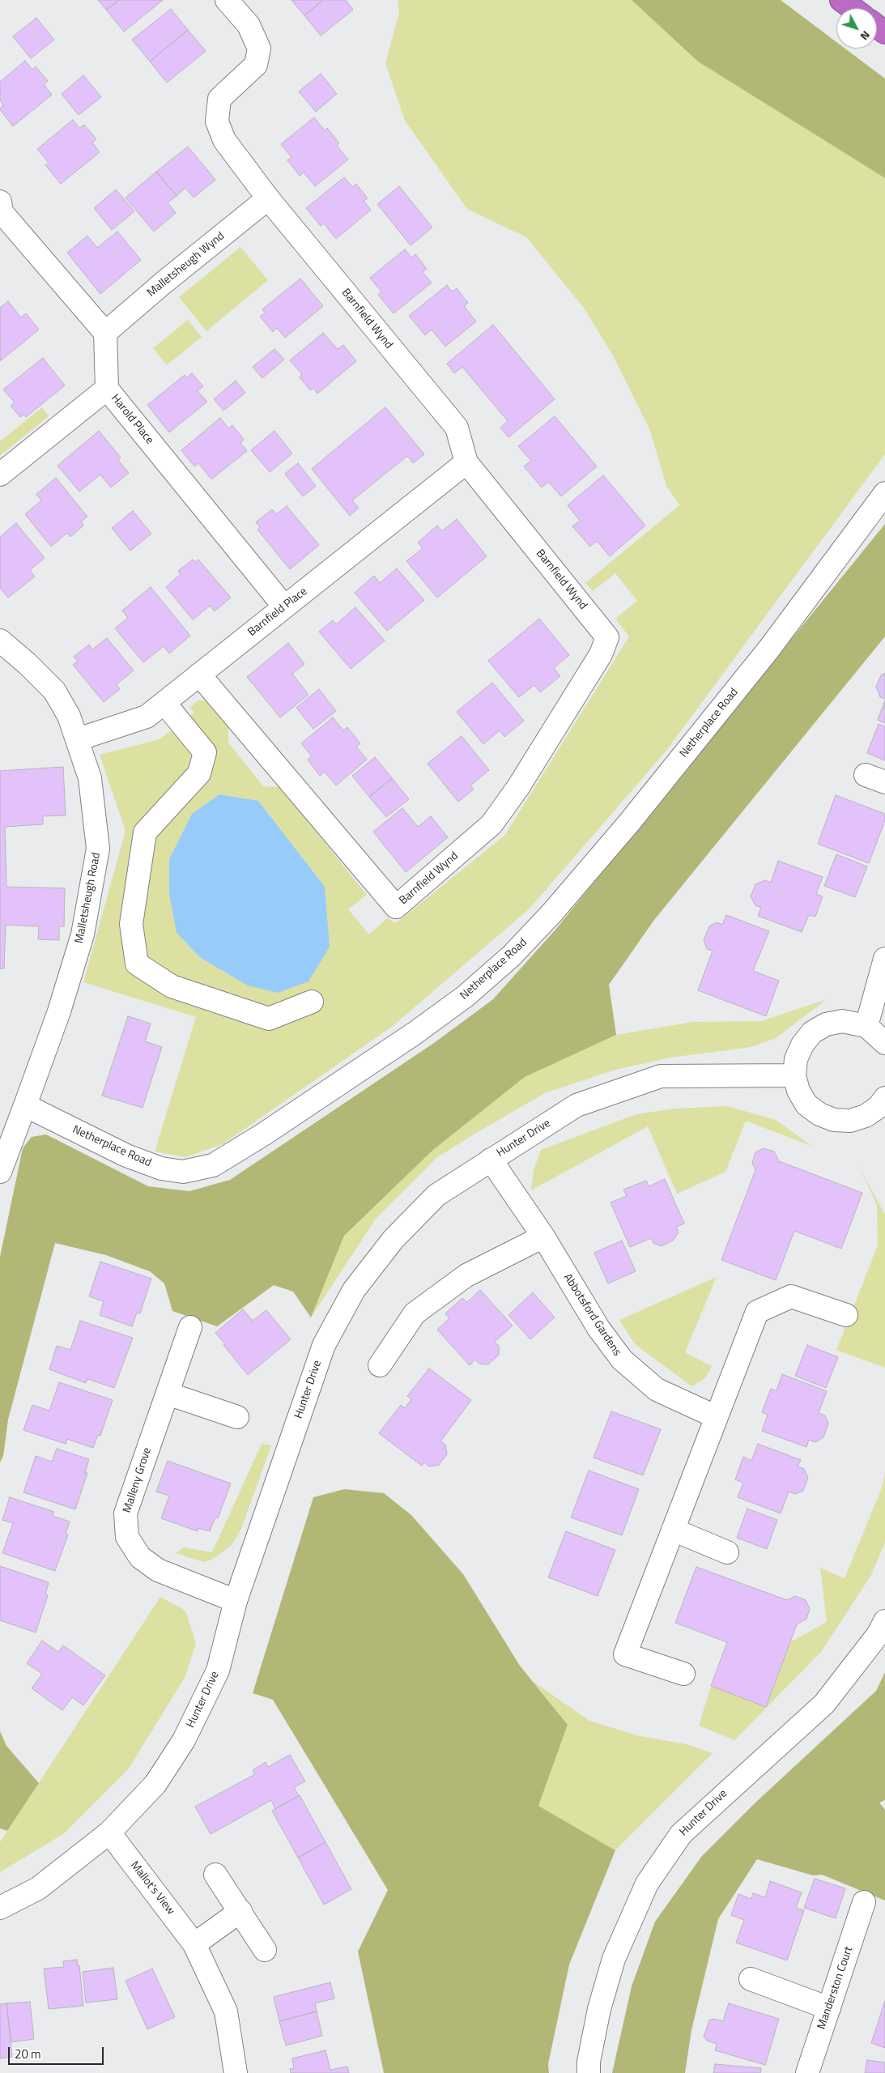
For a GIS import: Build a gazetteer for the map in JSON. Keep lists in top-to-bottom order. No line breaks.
{"streets":{"street":["Malletsheugh Wynd","Barnfield Wynd","Harold Place","Barnfield Place","Netherplace Road","Malletsheugh Road","Hunter Drive","Abbotsford Gardens","Malleny Grove","Mallot's View","Manderston Court"]},"crossings":[["Malletsheugh Wynd","Barnfield Wynd"],["Malletsheugh Wynd","Harold Place"],["Barnfield Wynd","Barnfield Place"],["Harold Place","Barnfield Place"],["Barnfield Place","Malletsheugh Road"],["Netherplace Road","Malletsheugh Road"],["Hunter Drive","Abbotsford Gardens"],["Hunter Drive","Malleny Grove"],["Hunter Drive","Mallot's View"]],"scale_bar":"20 m","north":"bottom right"}
